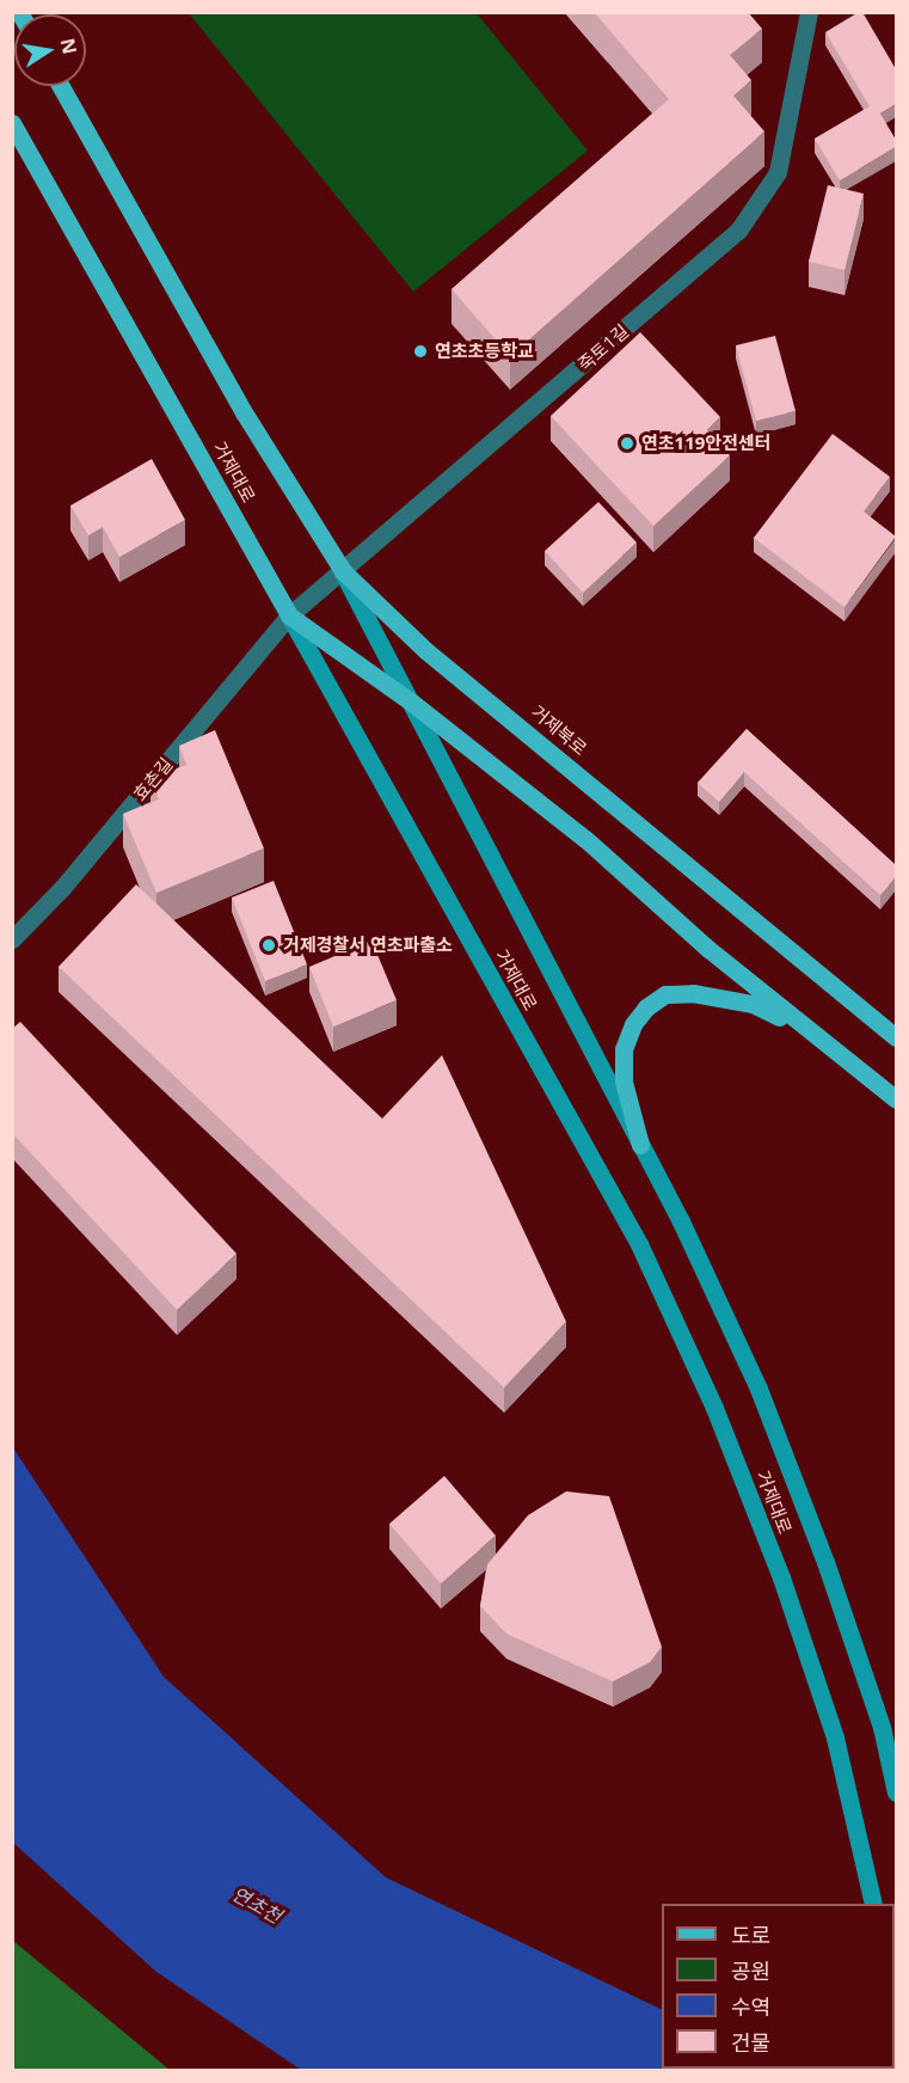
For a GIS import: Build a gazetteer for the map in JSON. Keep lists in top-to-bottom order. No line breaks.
{"streets":{"main road":["거제대로","거제북로"],"street":["죽토1길","효촌길"]},"crossings":[["죽토1길","거제대로"],["죽토1길","거제북로"],["죽토1길","효촌길"],["거제대로","거제북로"],["거제대로","효촌길"]],"water":["연초천"],"places":["연초초등학교","연초119안전센터","거제경찰서 연초파출소"],"legend":["도로","공원","수역","건물"],"north":"right"}
